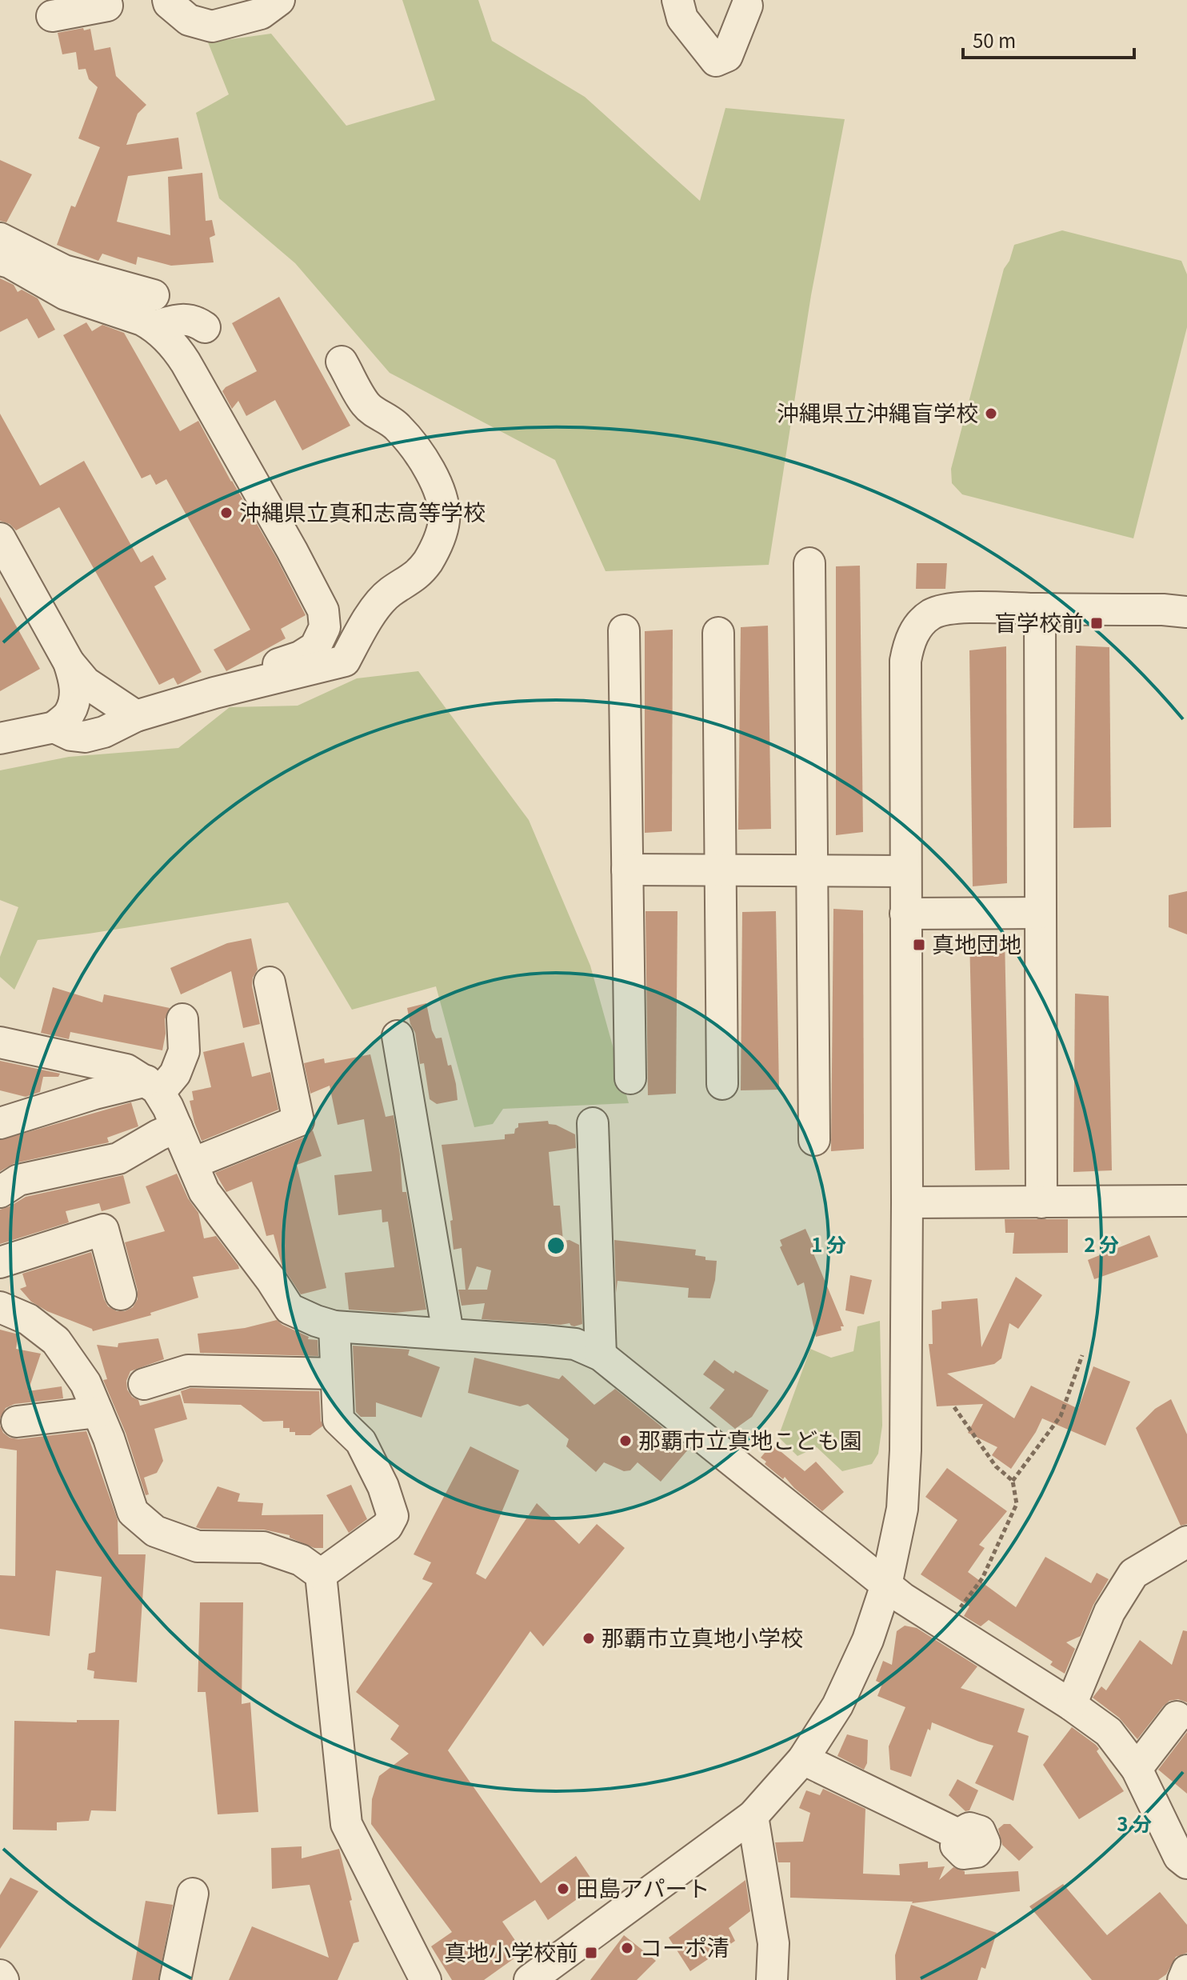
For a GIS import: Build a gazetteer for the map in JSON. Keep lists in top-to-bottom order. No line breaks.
{"places":{"other":["沖縄県立沖縄盲学校","沖縄県立真和志高等学校","那覇市立真地こども園","那覇市立真地小学校","田島アパート","コーポ清"],"transit":["盲学校前","真地団地","真地小学校前"]},"scale_bar":"50 m","rings":["1 分","2 分","3 分"]}
